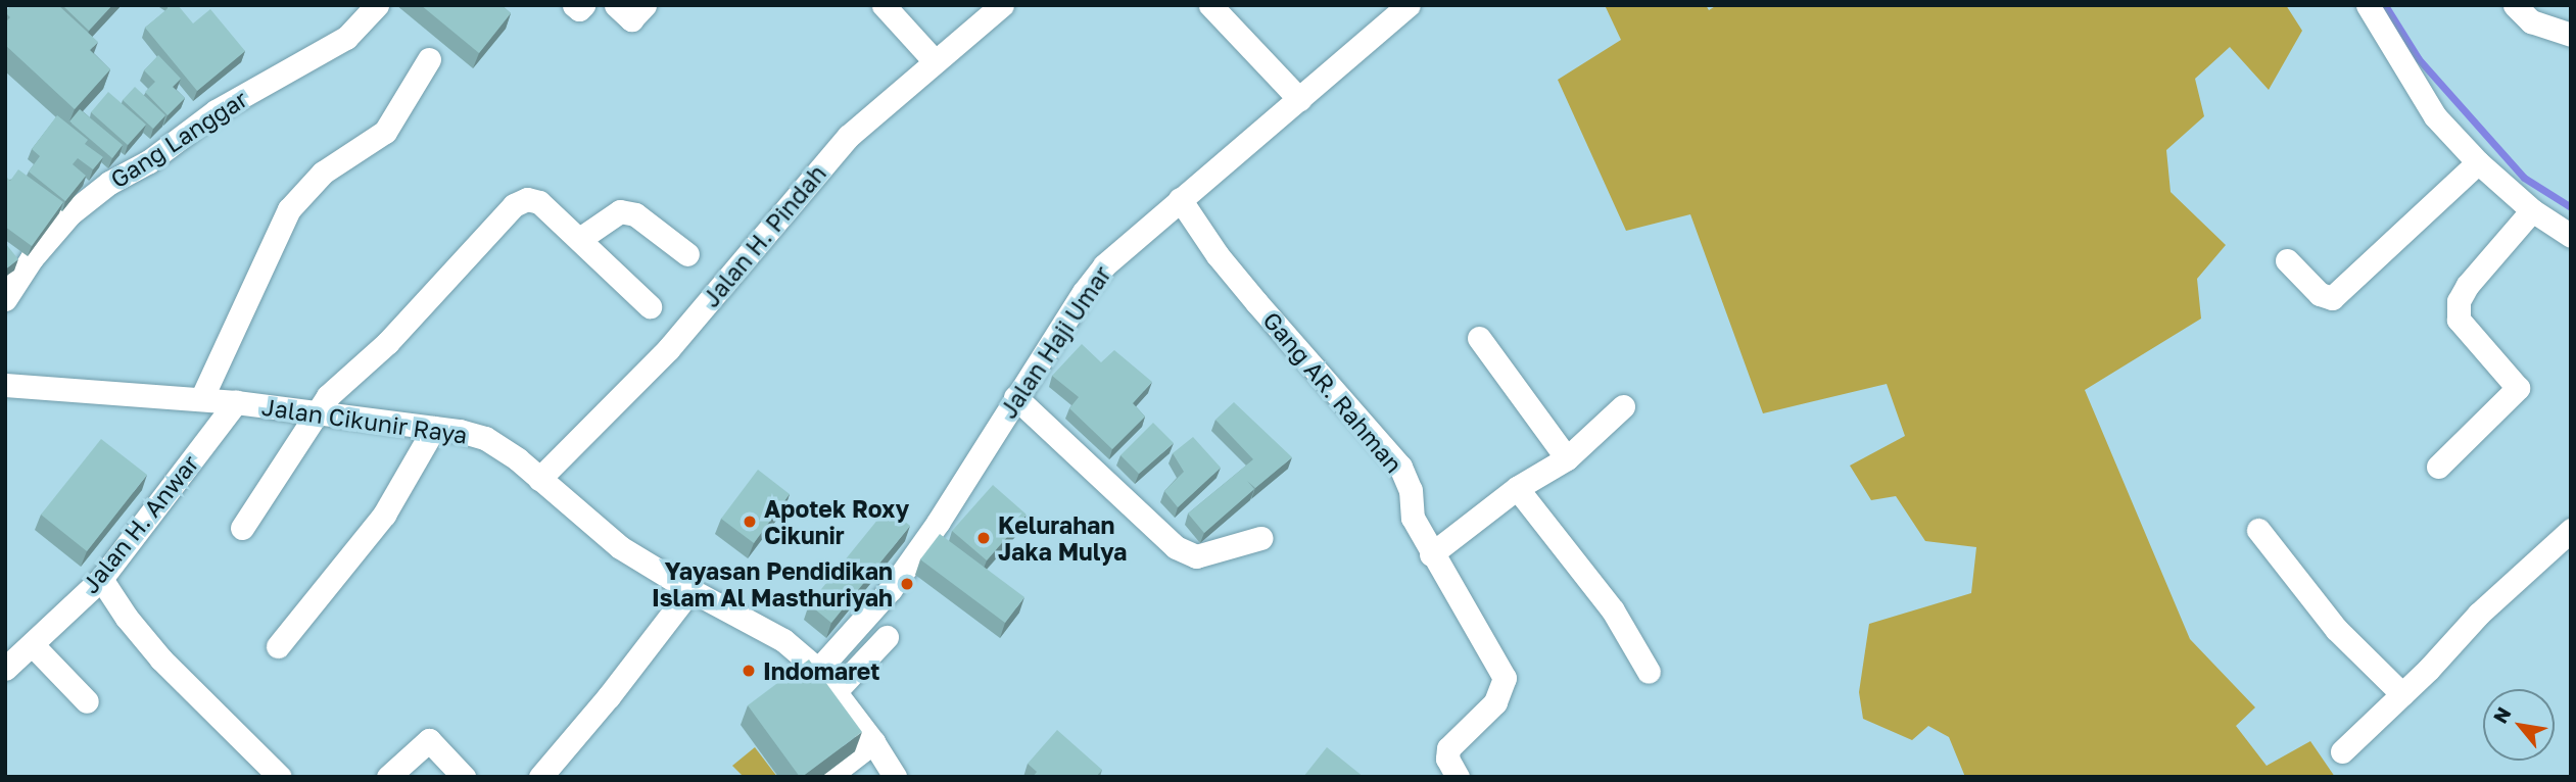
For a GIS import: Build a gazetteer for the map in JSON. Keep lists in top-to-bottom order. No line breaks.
{"streets":{"street":["Gang Langgar","Jalan H. Pindah","Jalan Haji Umar","Gang AR. Rahman","Jalan Cikunir Raya","Jalan H. Anwar"]},"crossings":[["Jalan H. Pindah","Jalan Cikunir Raya"],["Jalan Haji Umar","Gang AR. Rahman"],["Jalan Haji Umar","Jalan Cikunir Raya"],["Jalan Cikunir Raya","Jalan H. Anwar"]],"places":["Apotek Roxy Cikunir","Kelurahan Jaka Mulya","Yayasan Pendidikan Islam Al Masthuriyah","Indomaret"],"north":"top left"}
